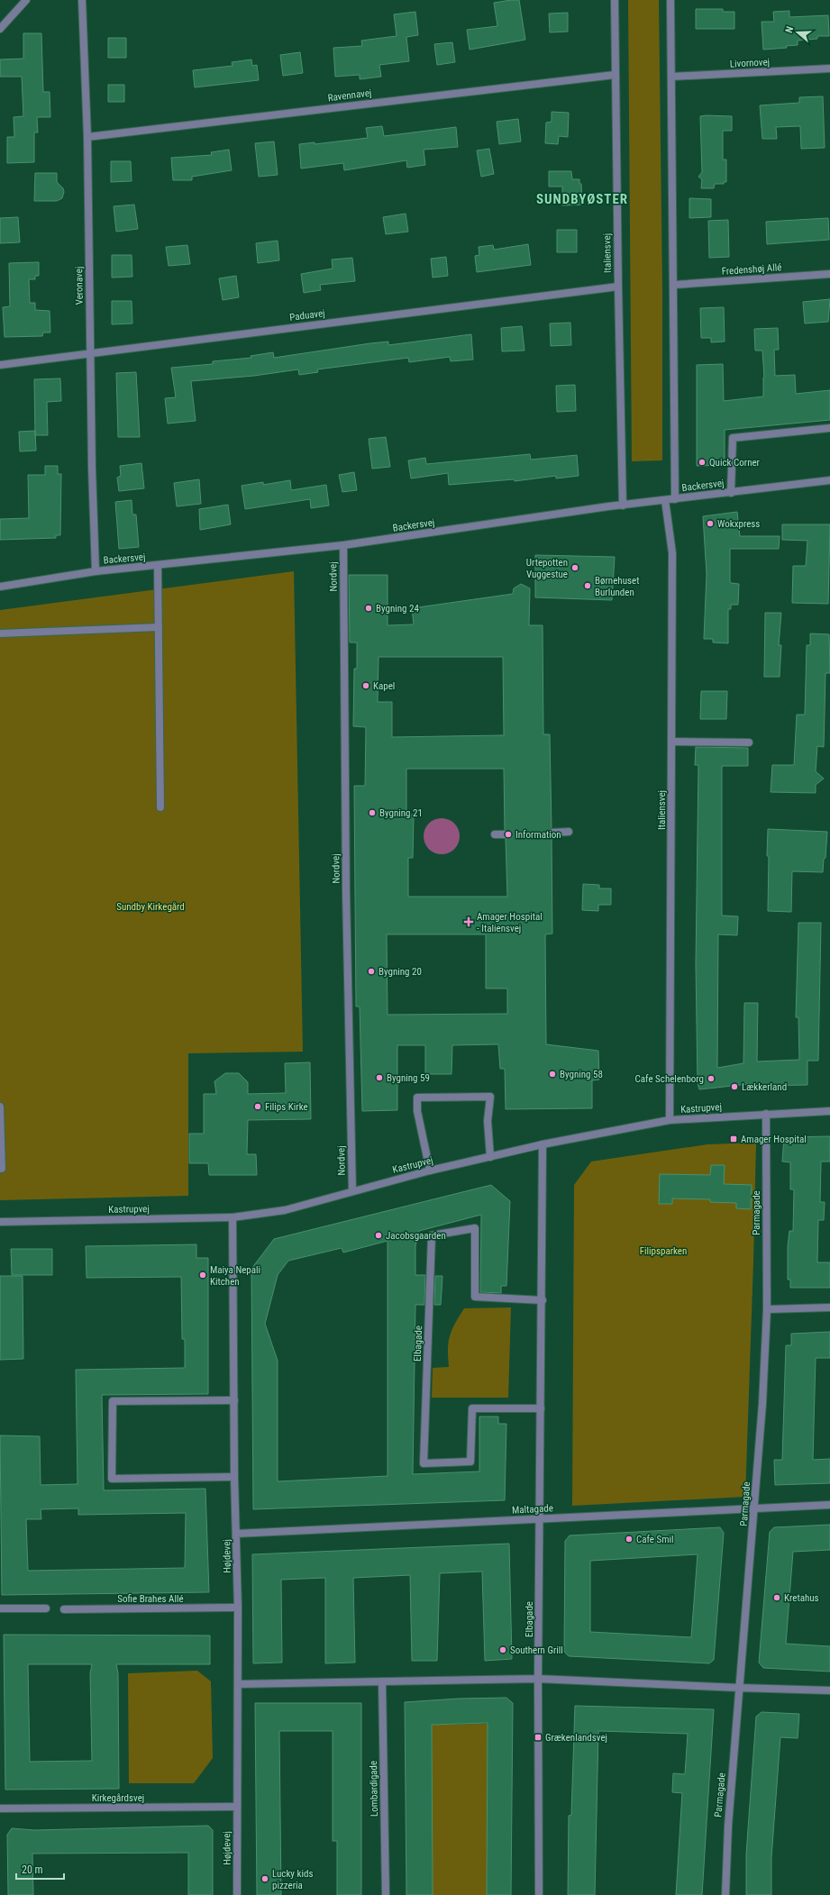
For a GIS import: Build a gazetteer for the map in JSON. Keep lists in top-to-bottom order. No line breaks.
{"streets":{"street":["Livornovej","Ravennavej","Italiensvej","Fredenshøj Allé","Veronavej","Paduavej","Backersvej","Nordvej","Kastrupvej","Parmagade","Elbagade","Maltagade","Højdevej","Sofie Brahes Allé","Lombardigade","Kirkegårdsvej"]},"crossings":[["Ravennavej","Italiensvej"],["Ravennavej","Veronavej"],["Italiensvej","Paduavej"],["Italiensvej","Backersvej"],["Italiensvej","Kastrupvej"],["Veronavej","Paduavej"],["Veronavej","Backersvej"],["Backersvej","Nordvej"],["Nordvej","Kastrupvej"],["Kastrupvej","Parmagade"],["Kastrupvej","Elbagade"],["Kastrupvej","Højdevej"],["Parmagade","Maltagade"],["Elbagade","Maltagade"],["Maltagade","Højdevej"],["Højdevej","Sofie Brahes Allé"],["Højdevej","Kirkegårdsvej"]],"districts":["SUNDBYØSTER"],"parks":["Sundby Kirkegård","Filipsparken"],"places":{"other":["Quick Corner","Wokxpress","Urtepotten Vuggestue","Børnehuset Burlunden","Bygning 24","Kapel","Bygning 21","Information","Bygning 20","Bygning 58","Bygning 59","Cafe Schelenborg","Lækkerland","Filips Kirke","Jacobsgaarden","Maiya Nepali Kitchen","Cafe Smil","Kretahus","Southern Grill","Lucky kids pizzeria"],"health":["Amager Hospital - Italiensvej"],"transit":["Amager Hospital","Grækenlandsvej"]},"scale_bar":"20 m","north":"left"}
